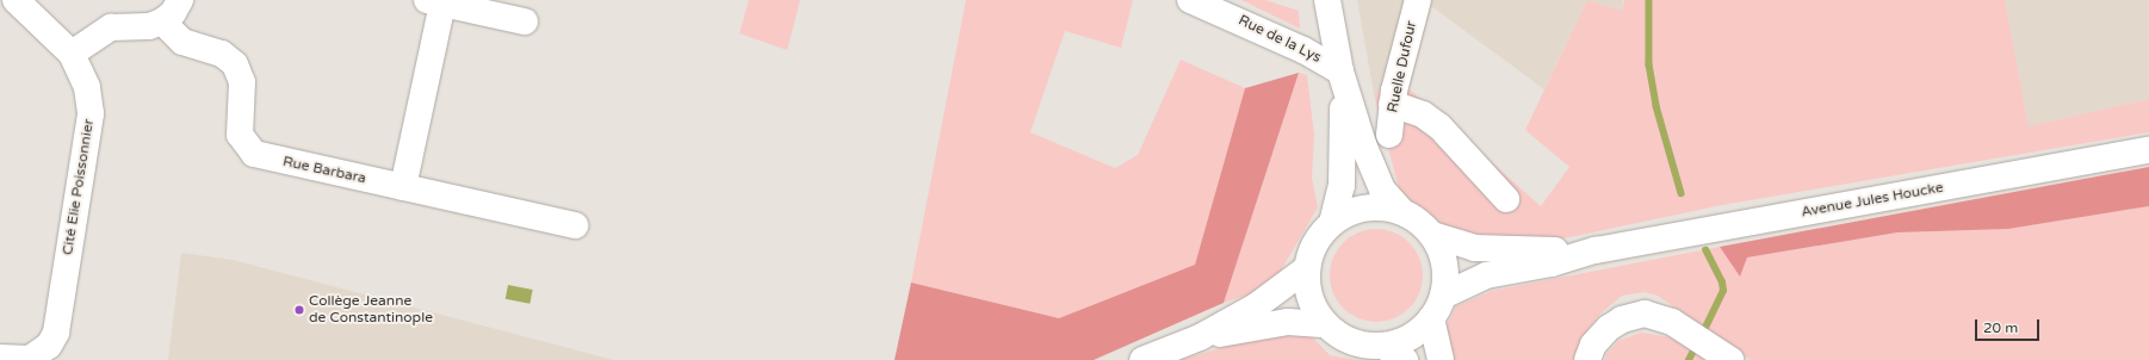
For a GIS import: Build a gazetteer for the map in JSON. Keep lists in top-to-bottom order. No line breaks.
{"streets":{"street":["Rue de la Lys","Ruelle Dufour","Rue Barbara","Cité Elie Poissonnier","Avenue Jules Houcke"]},"places":["Collège Jeanne de Constantinople"],"scale_bar":"20 m"}
